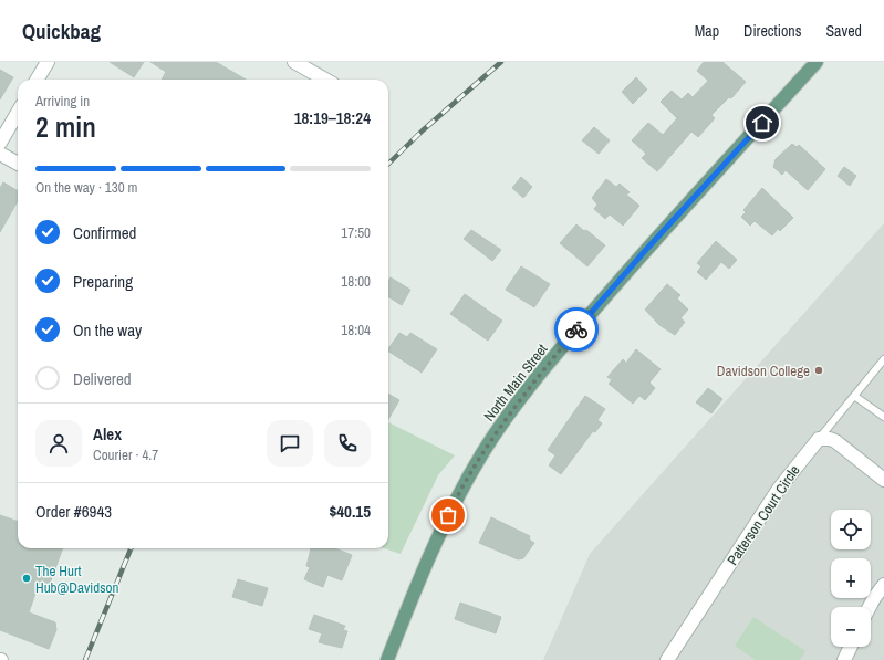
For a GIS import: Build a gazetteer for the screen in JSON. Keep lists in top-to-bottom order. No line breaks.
{"streets":{"main road":["North Main Street"],"street":["Patterson Court Circle"]},"places":["Davidson College","The Hurt Hub@Davidson"],"page":{"header":"Quickbag","nav":["Map","Directions","Saved"],"heading":["2 min","Arriving in","18:19–18:24"],"panel":["Alex","Courier · 4.7","Order #6943","$40.15"],"bar":"On the way · 130 m","list":[["Confirmed","17:50"],["Preparing","18:00"],["On the way","18:04"],"Delivered"],"map_buttons":["+","−"]}}
